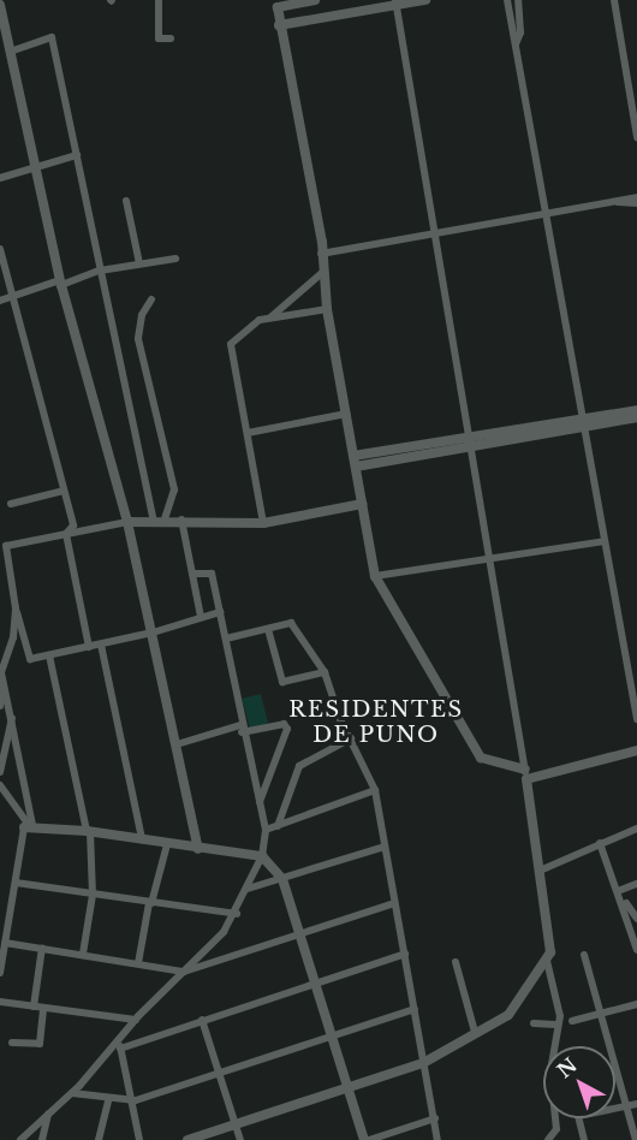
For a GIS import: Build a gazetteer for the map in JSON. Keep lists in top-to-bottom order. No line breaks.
{"districts":["RESIDENTES DE PUNO"],"north":"top left"}
